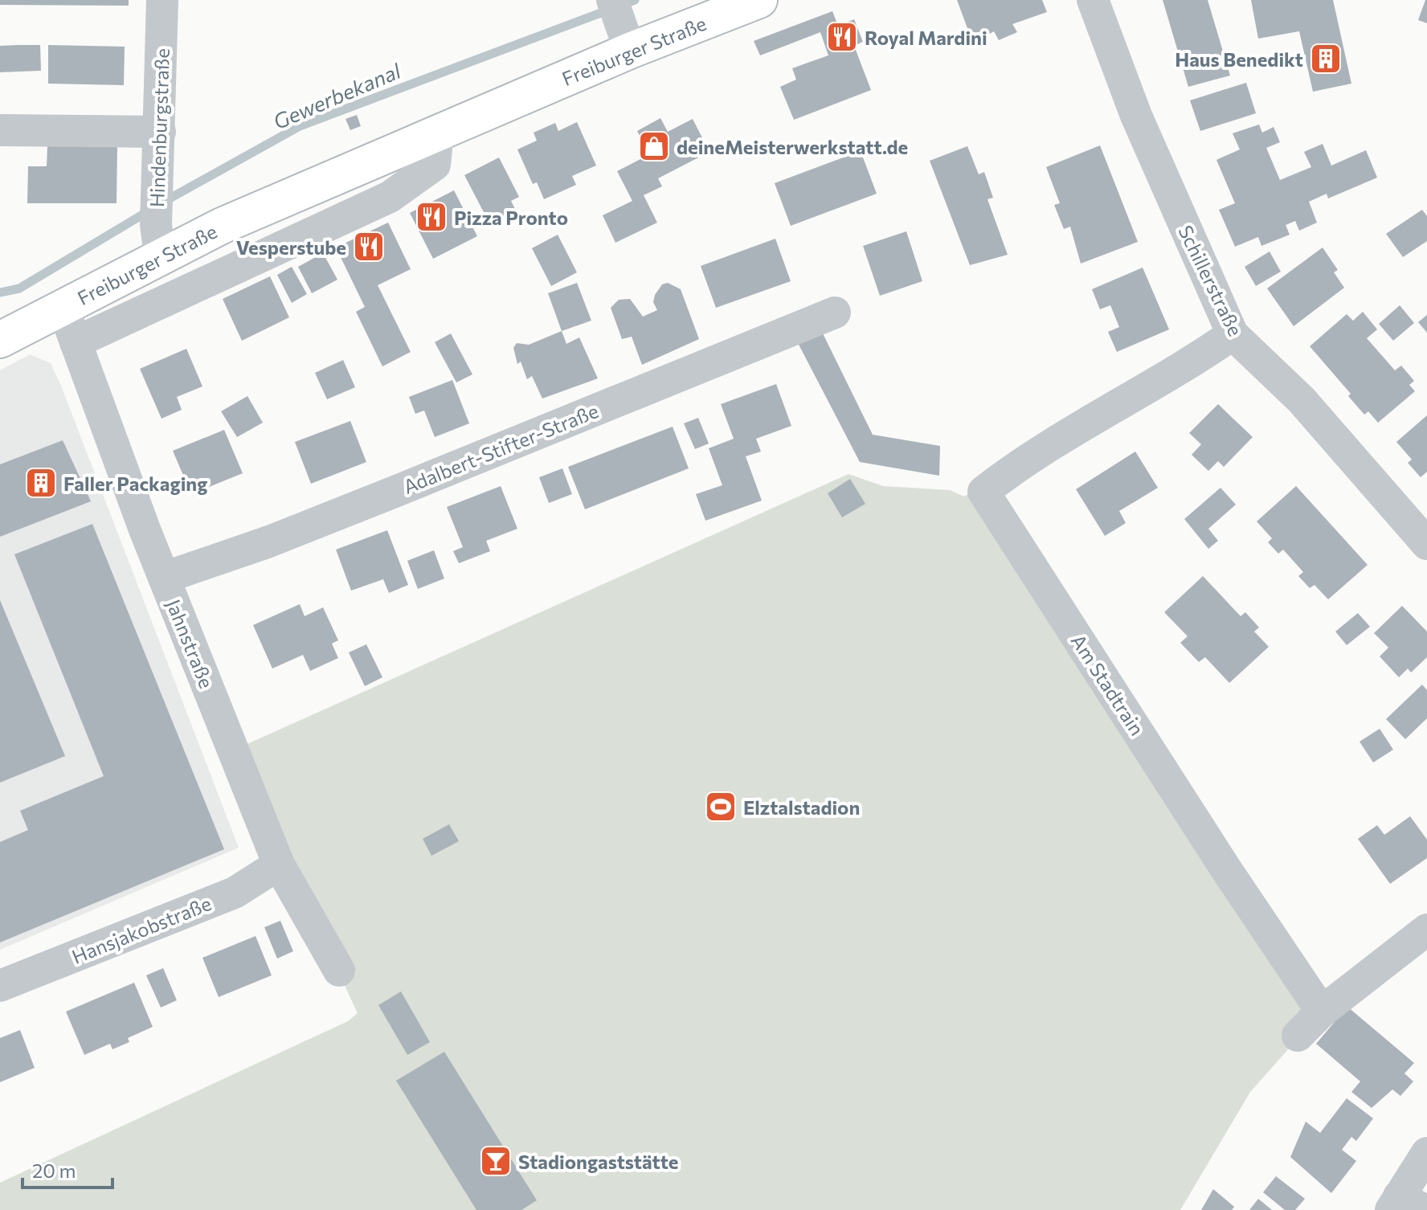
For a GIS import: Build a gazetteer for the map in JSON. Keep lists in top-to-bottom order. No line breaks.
{"streets":{"street":["Freiburger Straße","Hindenburgstraße","Schillerstraße","Adalbert-Stifter-Straße","Jahnstraße","Am Stadtrain","Hansjakobstraße"]},"crossings":[["Freiburger Straße","Hindenburgstraße"],["Freiburger Straße","Jahnstraße"],["Schillerstraße","Am Stadtrain"],["Adalbert-Stifter-Straße","Jahnstraße"],["Jahnstraße","Hansjakobstraße"]],"water":["Gewerbekanal"],"places":{"restaurant":["Royal Mardini","Pizza Pronto","Vesperstube"],"building":["Haus Benedikt","Faller Packaging"],"shop":["deineMeisterwerkstatt.de"],"sports":["Elztalstadion"],"bar":["Stadiongaststätte"]},"scale_bar":"20 m"}
